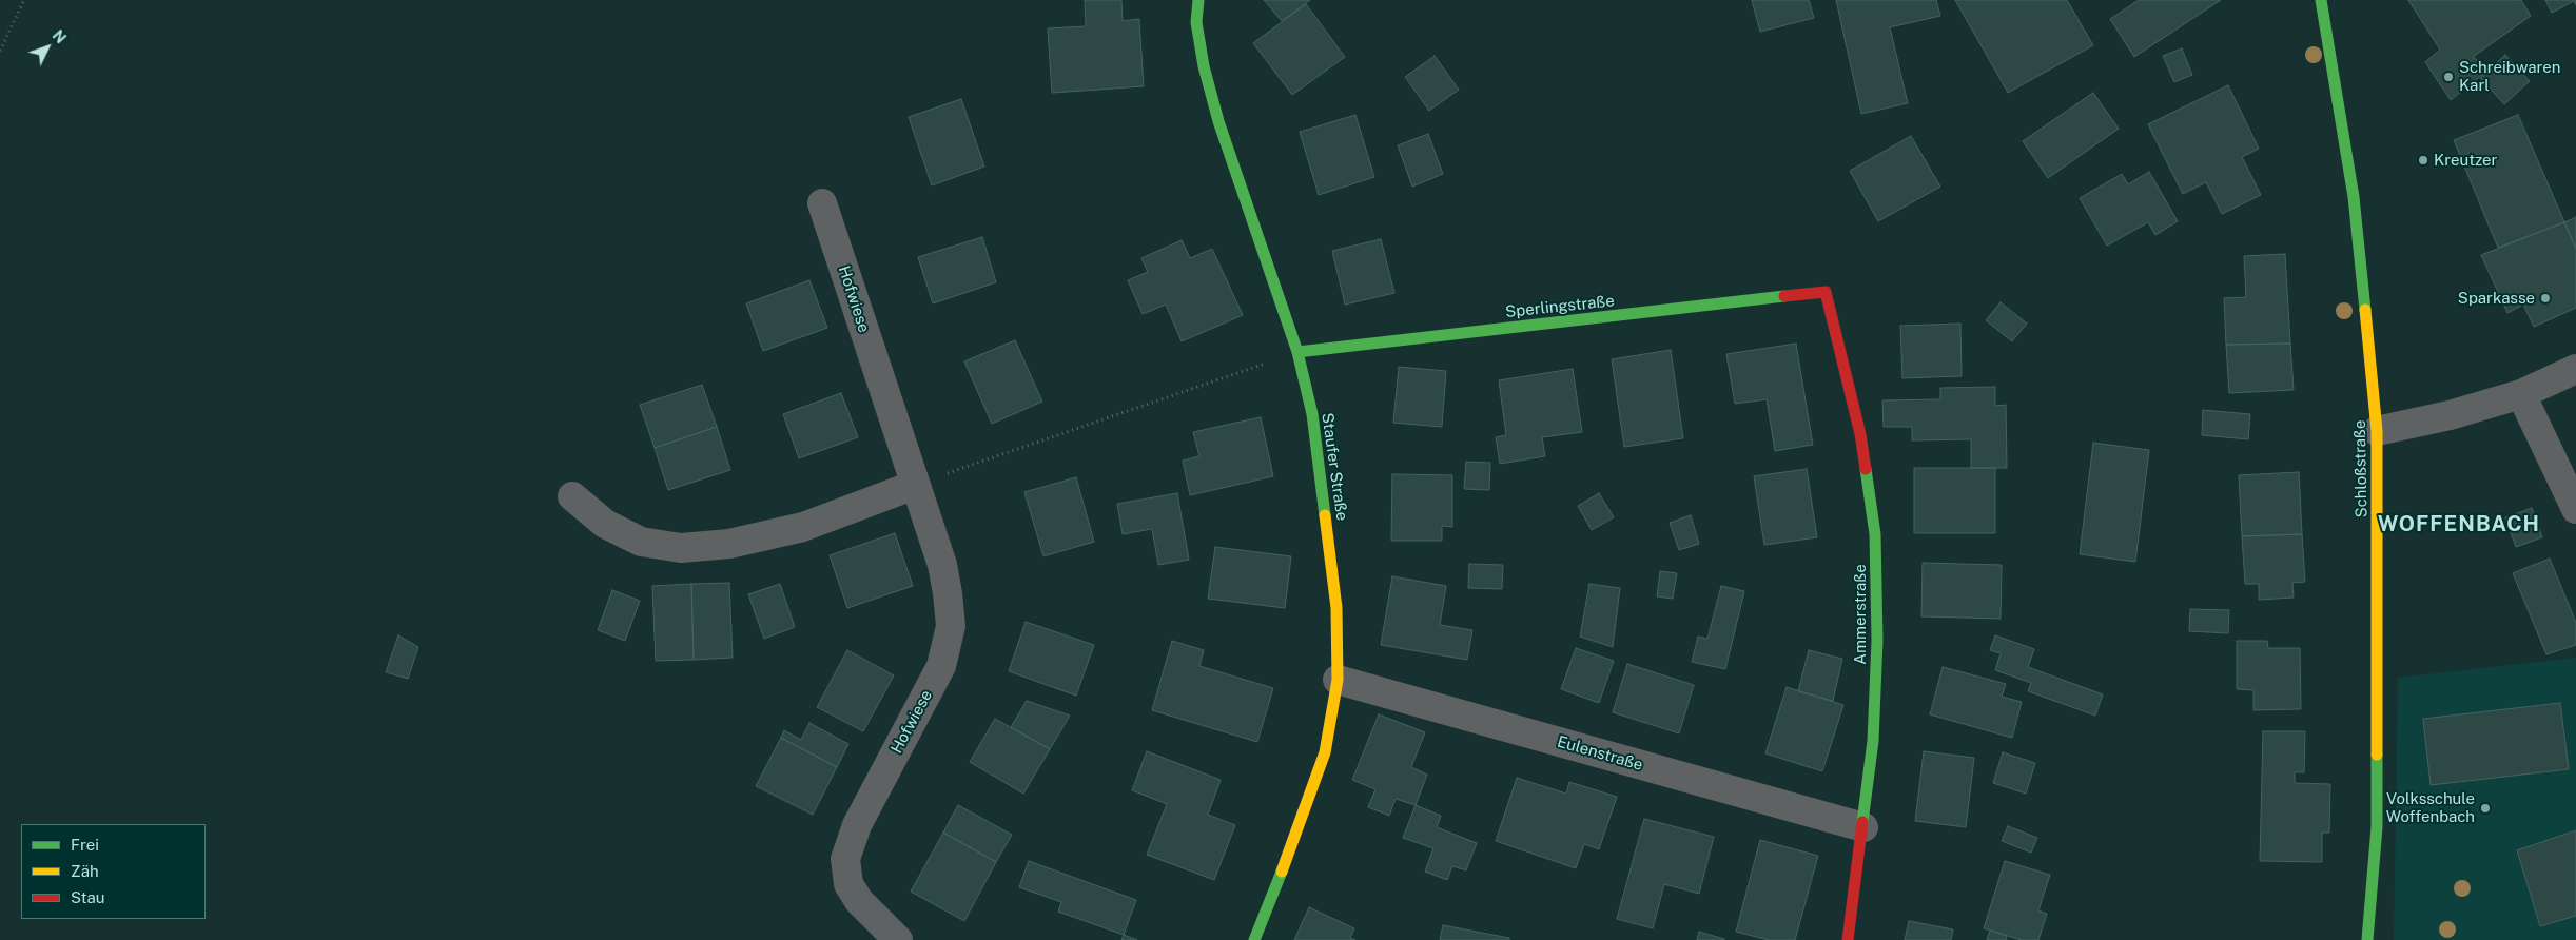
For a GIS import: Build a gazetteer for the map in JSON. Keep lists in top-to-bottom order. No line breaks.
{"streets":{"street":["Hofwiese","Sperlingstraße","Staufer Straße","Schloßstraße","Ammerstraße","Eulenstraße"]},"crossings":[["Sperlingstraße","Staufer Straße"],["Sperlingstraße","Ammerstraße"],["Staufer Straße","Eulenstraße"],["Ammerstraße","Eulenstraße"]],"districts":["WOFFENBACH"],"places":["Schreibwaren Karl","Kreutzer","Sparkasse","Volksschule Woffenbach"],"legend":["Frei","Zäh","Stau"],"north":"top right"}
